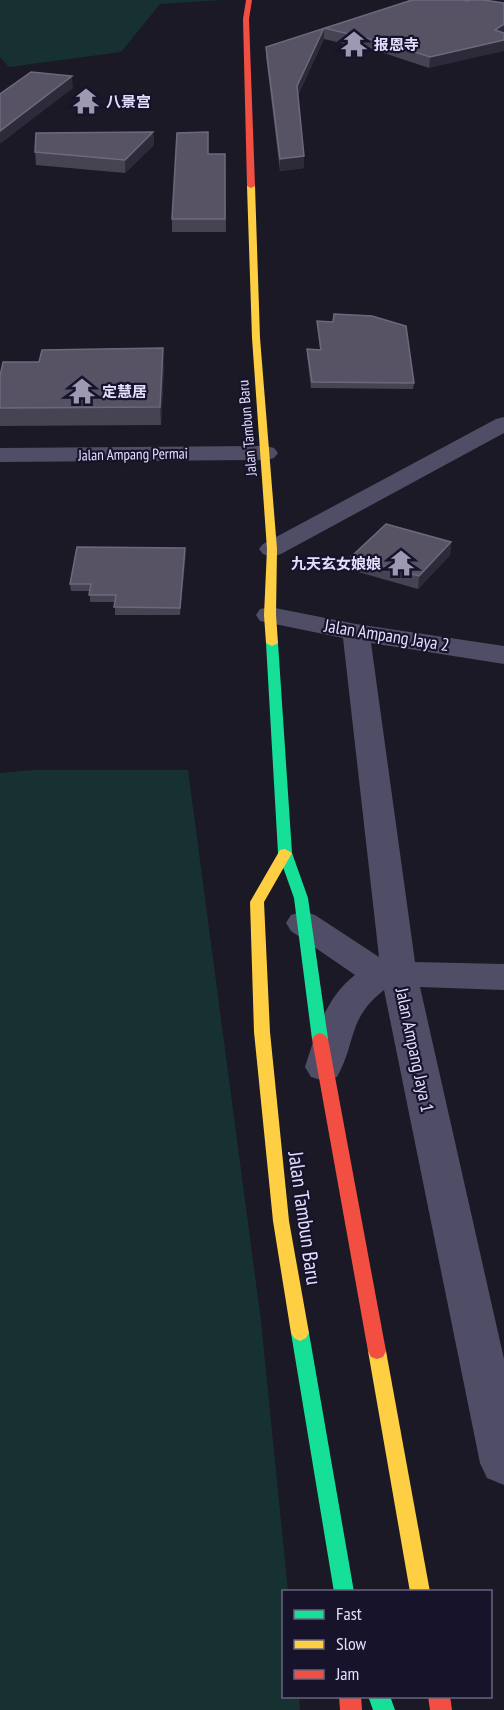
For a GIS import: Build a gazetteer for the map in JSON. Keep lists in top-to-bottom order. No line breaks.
{"streets":{"main road":["Jalan Tambun Baru"],"street":["Jalan Ampang Permai","Jalan Ampang Jaya 2","Jalan Ampang Jaya 1"]},"crossings":[["Jalan Tambun Baru","Jalan Ampang Permai"],["Jalan Tambun Baru","Jalan Ampang Jaya 2"],["Jalan Ampang Jaya 2","Jalan Ampang Jaya 1"]],"places":{"temple":["报恩寺","八景宫","定慧居","九天玄女娘娘"]},"legend":["Fast","Slow","Jam"]}
